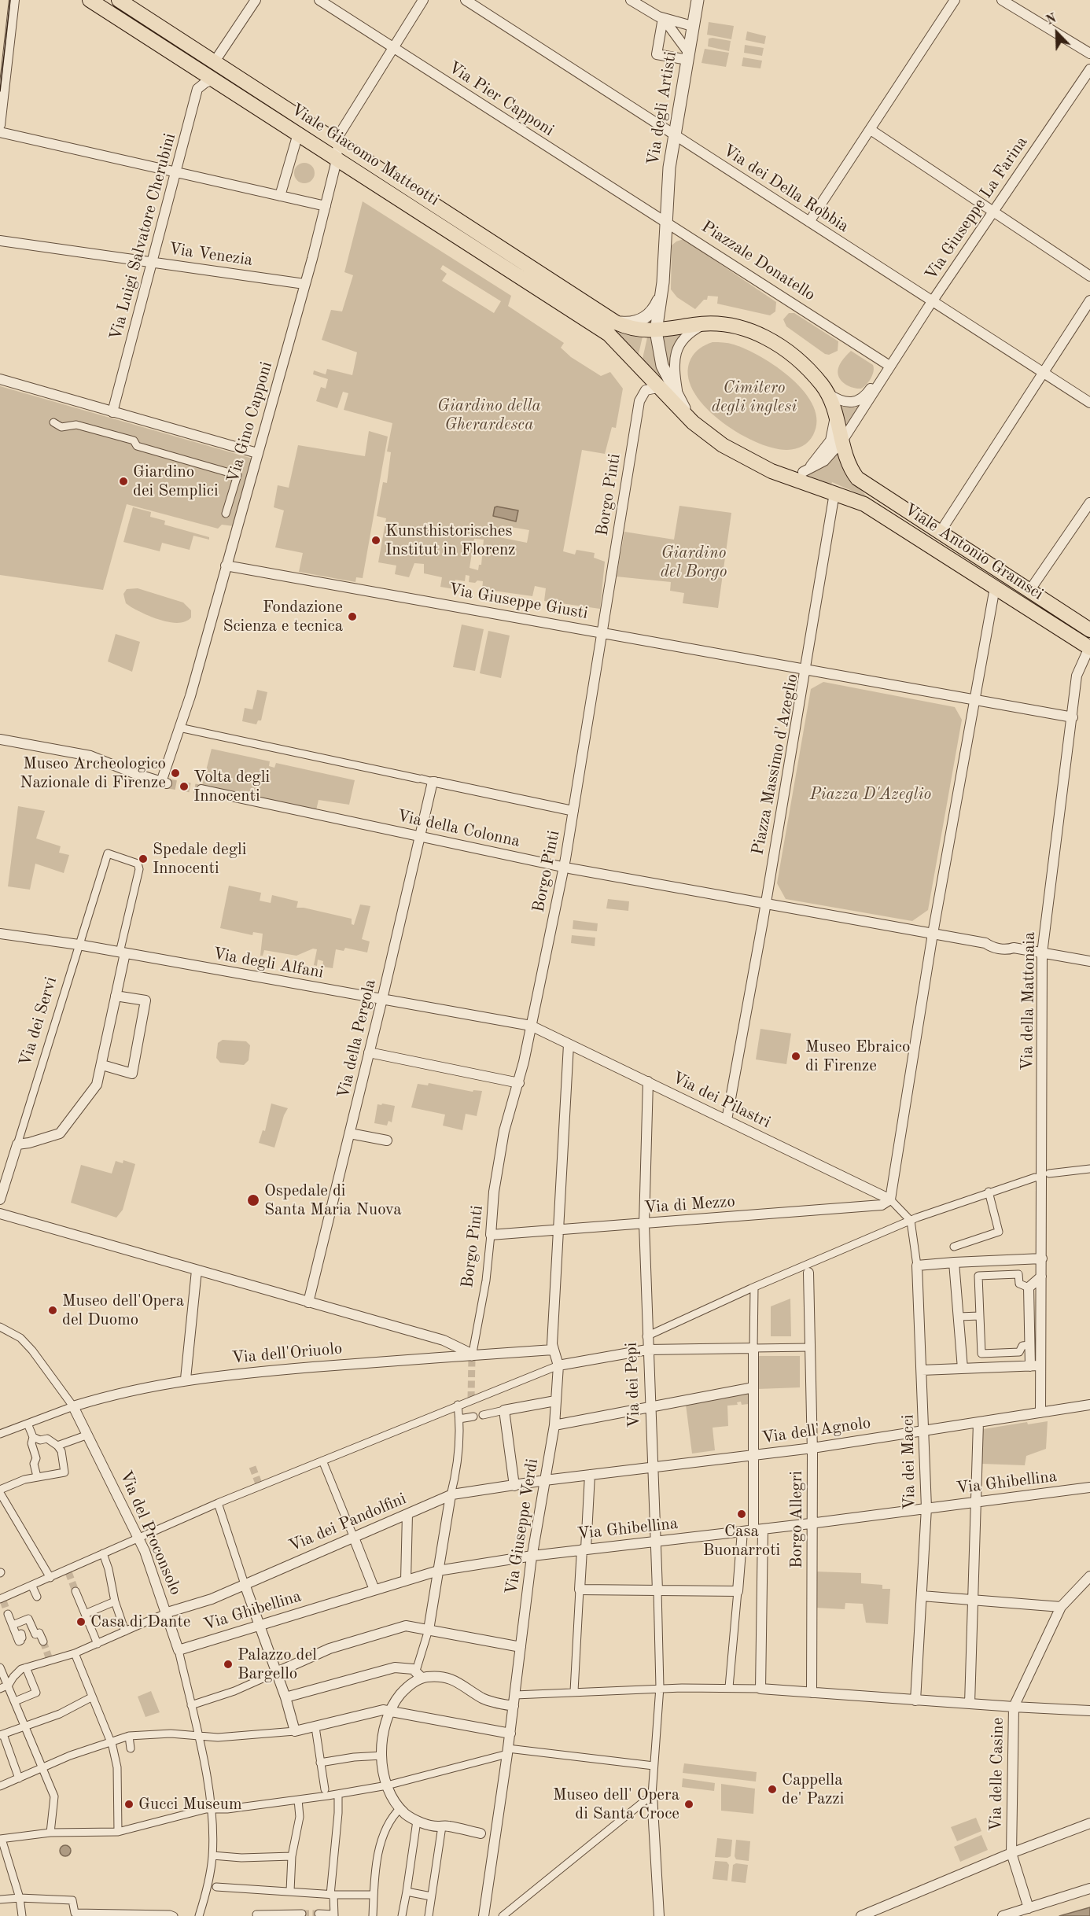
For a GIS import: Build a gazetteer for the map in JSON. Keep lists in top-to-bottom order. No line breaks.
{"streets":{"main road":["Viale Giacomo Matteotti","Viale Antonio Gramsci"],"street":["Via Pier Capponi","Via degli Artisti","Via dei Della Robbia","Via Giuseppe La Farina","Via Luigi Salvatore Cherubini","Via Venezia","Piazzale Donatello","Via Gino Capponi","Borgo Pinti","Via Giuseppe Giusti","Piazza Massimo d'Azeglio","Via della Colonna","Via degli Alfani","Via della Mattonaia","Via dei Servi","Via della Pergola","Via dei Pilastri","Via di Mezzo","Via dell'Oriuolo","Via dei Pepi","Via dell'Agnolo","Via dei Macci","Via Ghibellina","Borgo Allegri","Via dei Pandolfini","Via Giuseppe Verdi","Via del Proconsolo","Via delle Casine"]},"crossings":[["Via Pier Capponi","Via degli Artisti"],["Via Pier Capponi","Piazzale Donatello"],["Via Pier Capponi","Via Gino Capponi"],["Via degli Artisti","Via dei Della Robbia"],["Via degli Artisti","Piazzale Donatello"],["Viale Giacomo Matteotti","Via Luigi Salvatore Cherubini"],["Viale Giacomo Matteotti","Via Gino Capponi"],["Viale Giacomo Matteotti","Borgo Pinti"],["Via dei Della Robbia","Via Giuseppe La Farina"],["Via Giuseppe La Farina","Piazzale Donatello"],["Via Luigi Salvatore Cherubini","Via Venezia"],["Via Venezia","Via Gino Capponi"],["Via Gino Capponi","Via Giuseppe Giusti"],["Borgo Pinti","Via Giuseppe Giusti"],["Borgo Pinti","Via della Colonna"],["Borgo Pinti","Via degli Alfani"],["Borgo Pinti","Via dei Pilastri"],["Borgo Pinti","Via di Mezzo"],["Borgo Pinti","Via dell'Oriuolo"],["Viale Antonio Gramsci","Via della Mattonaia"],["Via Giuseppe Giusti","Piazza Massimo d'Azeglio"],["Piazza Massimo d'Azeglio","Via della Colonna"],["Piazza Massimo d'Azeglio","Via della Mattonaia"],["Piazza Massimo d'Azeglio","Via dei Pilastri"],["Via della Colonna","Via della Pergola"],["Via degli Alfani","Via dei Servi"],["Via degli Alfani","Via della Pergola"],["Via degli Alfani","Via dei Pilastri"],["Via dei Pilastri","Via di Mezzo"],["Via dei Pilastri","Via dei Pepi"],["Via di Mezzo","Via dei Pepi"],["Via dell'Oriuolo","Via del Proconsolo"],["Via dei Pepi","Via dell'Agnolo"],["Via dei Pepi","Via Ghibellina"],["Via dell'Agnolo","Via dei Macci"],["Via dell'Agnolo","Borgo Allegri"],["Via dell'Agnolo","Via dei Pandolfini"],["Via dell'Agnolo","Via Giuseppe Verdi"],["Via dei Macci","Via Ghibellina"],["Via Ghibellina","Borgo Allegri"],["Via Ghibellina","Via Giuseppe Verdi"],["Via Ghibellina","Via del Proconsolo"],["Via dei Pandolfini","Via Giuseppe Verdi"],["Via dei Pandolfini","Via del Proconsolo"]],"parks":["Cimitero degli inglesi","Giardino della Gherardesca","Giardino del Borgo","Piazza D'Azeglio"],"places":["Giardino dei Semplici","Kunsthistorisches Institut in Florenz","Fondazione Scienza e tecnica","Museo Archeologico Nazionale di Firenze","Volta degli Innocenti","Spedale degli Innocenti","Museo Ebraico di Firenze","Ospedale di Santa Maria Nuova","Museo dell'Opera del Duomo","Casa Buonarroti","Casa di Dante","Palazzo del Bargello","Cappella de' Pazzi","Gucci Museum","Museo dell' Opera di Santa Croce"],"north":"top left"}
